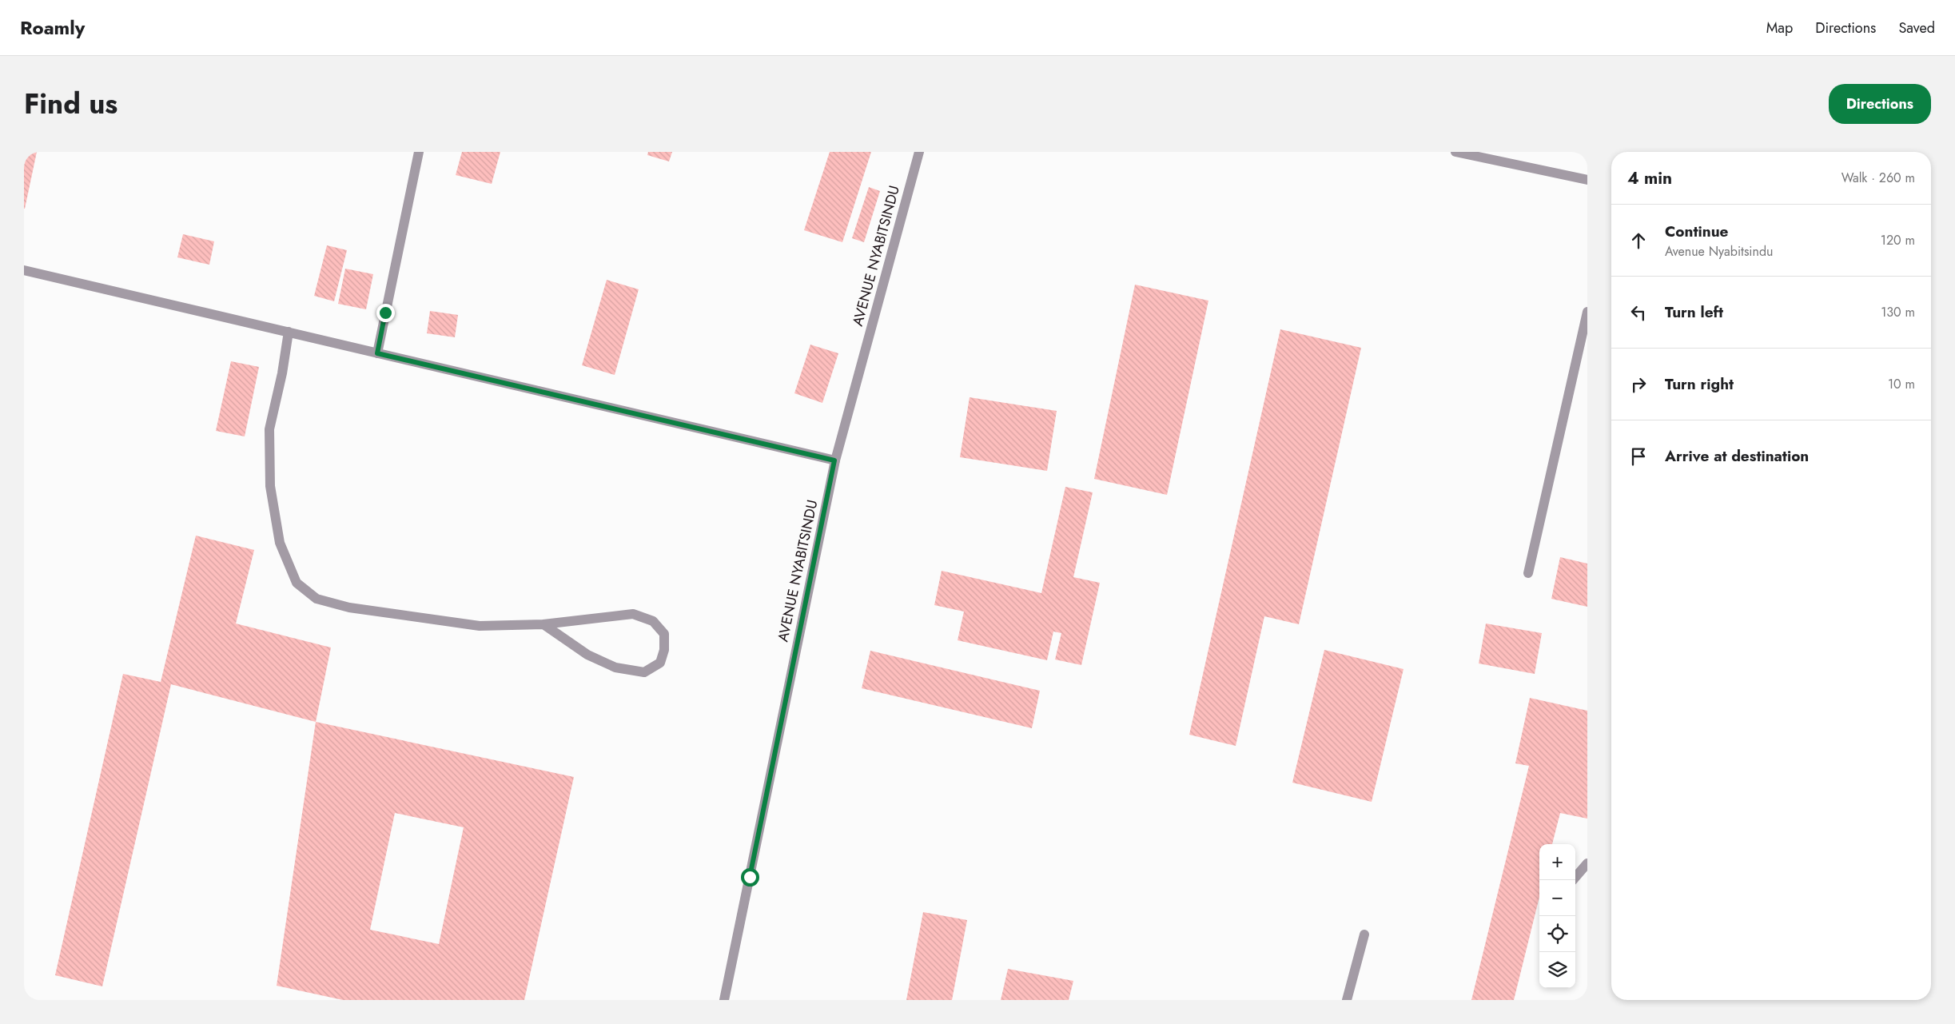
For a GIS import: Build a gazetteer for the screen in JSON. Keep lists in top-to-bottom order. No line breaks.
{"streets":{"street":["AVENUE NYABITSINDU"]},"page":{"header":"Roamly","nav":["Map","Directions","Saved"],"title":"Find us","buttons":"Directions","heading":["4 min","Walk · 260 m"],"list":[["Continue","Avenue Nyabitsindu","120 m"],["Turn left","130 m"],["Turn right","10 m"],"Arrive at destination"],"map_buttons":["+","−"]}}
